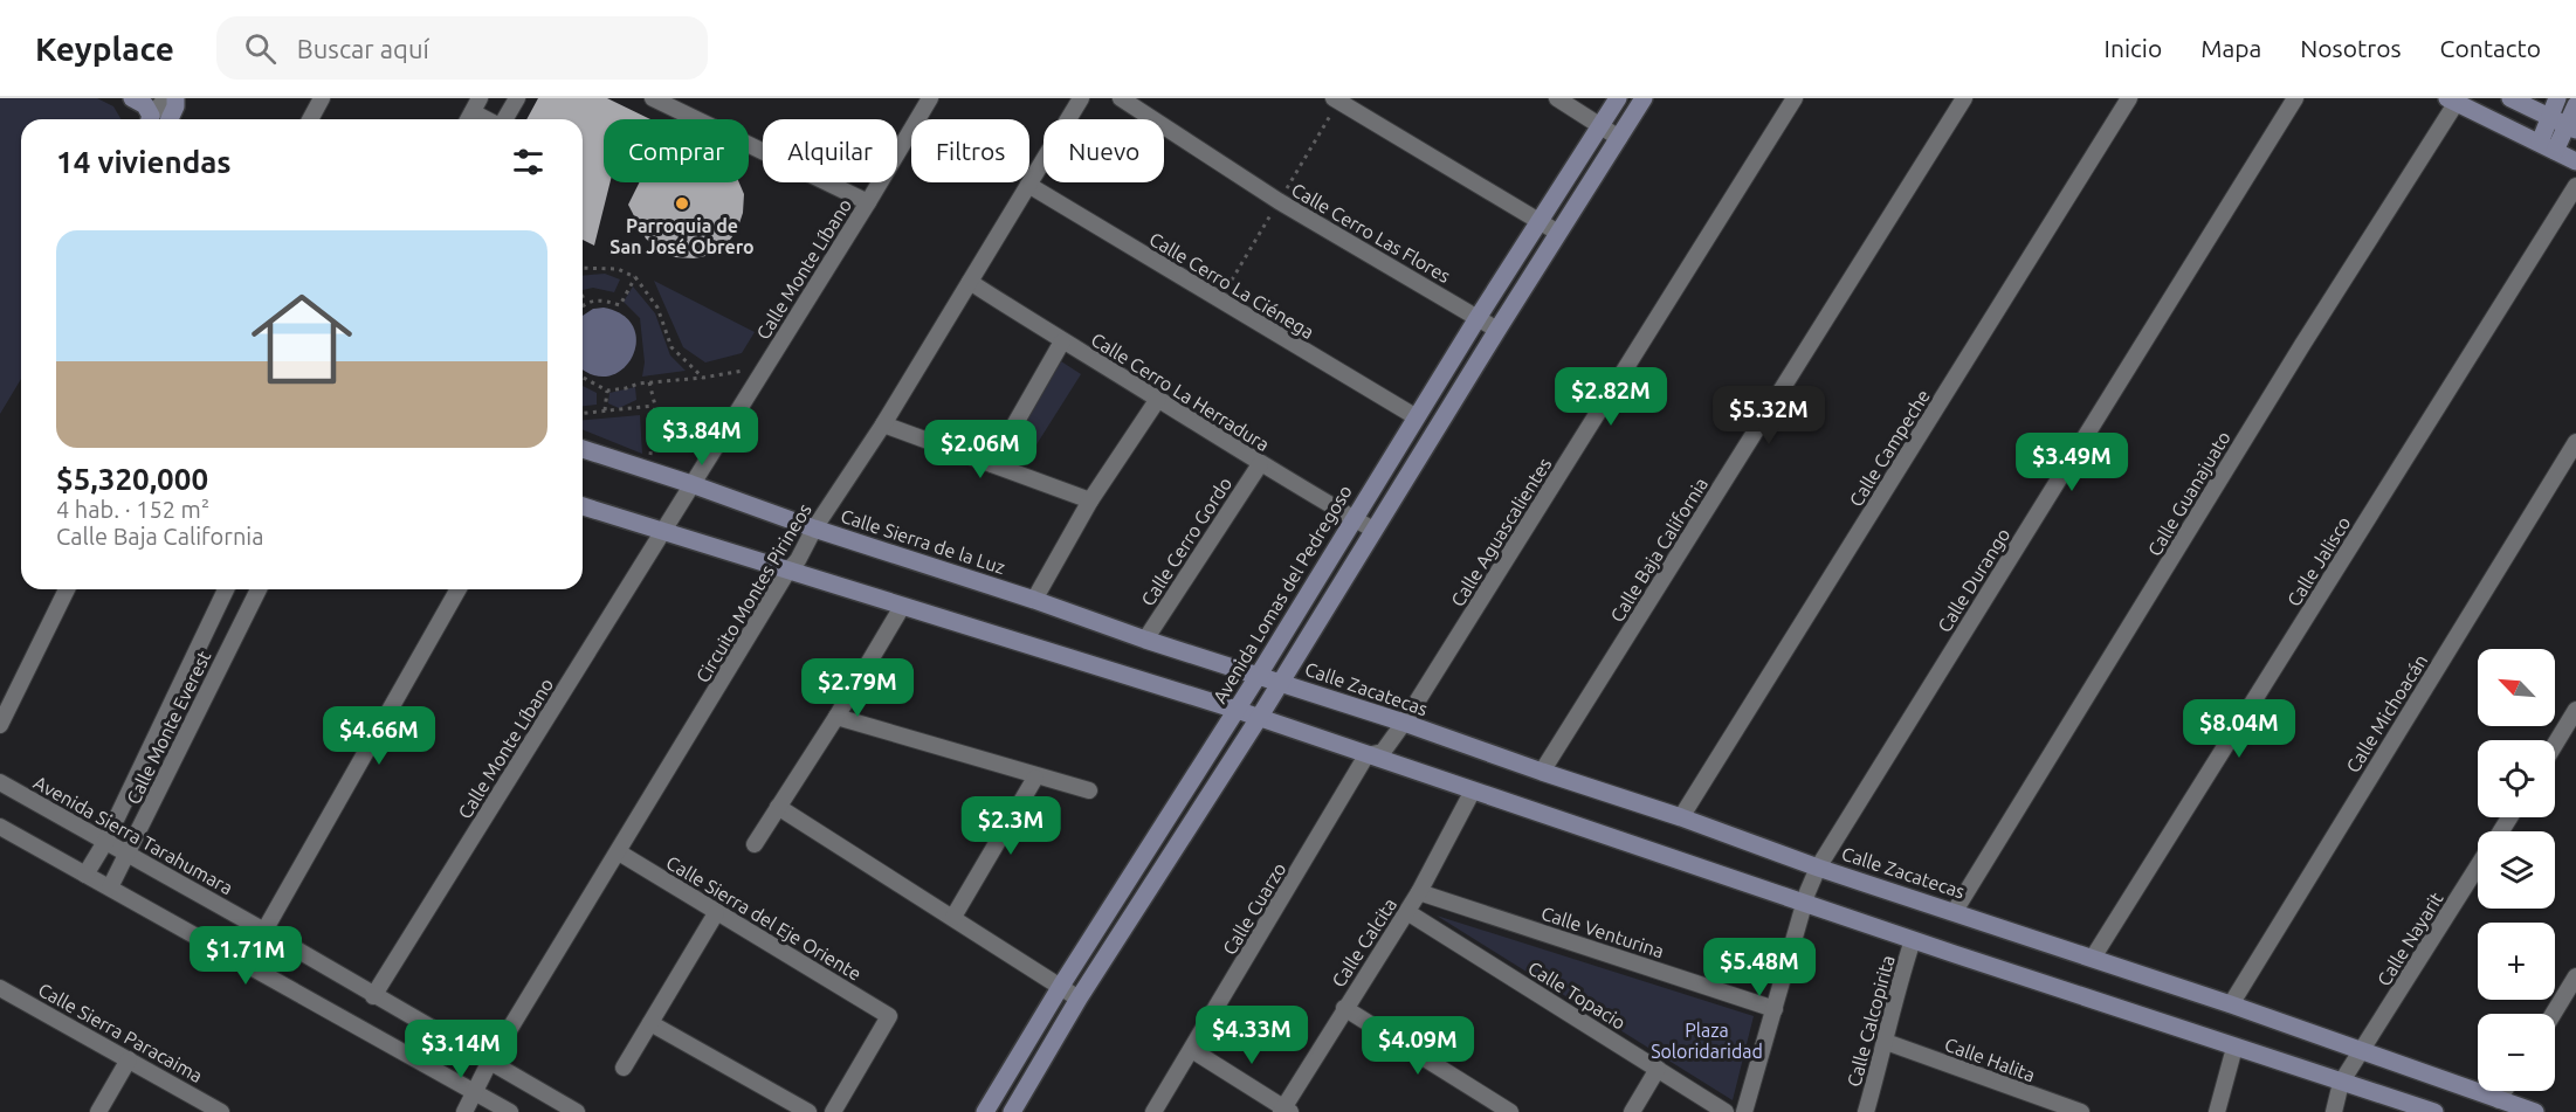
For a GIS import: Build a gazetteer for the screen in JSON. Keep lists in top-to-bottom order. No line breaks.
{"streets":{"street":["Calle Cerro Las Flores","Calle Monte Líbano","Calle Cerro La Ciénega","Calle Cerro La Herradura","Calle Campeche","Calle Guanajuato","Calle Aguascalientes","Calle Sierra de la Luz","Calle Cerro Gordo","Calle Baja California","Calle Jalisco","Calle Durango","Circuito Montes Pirineos","Avenida Lomas del Pedregoso","Calle Zacatecas","Calle Michoacán","Calle Monte Everest","Avenida Sierra Tarahumara","Calle Cuarzo","Calle Sierra del Eje Oriente","Calle Venturina","Calle Nayarit","Calle Calcita","Calle Topacio","Calle Calcopirita","Calle Sierra Paracaima","Calle Halita"]},"crossings":[["Calle Cerro Las Flores","Avenida Lomas del Pedregoso"],["Calle Monte Líbano","Calle Sierra de la Luz"],["Calle Monte Líbano","Avenida Sierra Tarahumara"],["Calle Cerro La Ciénega","Circuito Montes Pirineos"],["Calle Cerro La Ciénega","Avenida Lomas del Pedregoso"],["Calle Cerro La Herradura","Calle Cerro Gordo"],["Calle Cerro La Herradura","Circuito Montes Pirineos"],["Calle Cerro La Herradura","Avenida Lomas del Pedregoso"],["Calle Campeche","Calle Zacatecas"],["Calle Guanajuato","Calle Zacatecas"],["Calle Aguascalientes","Calle Zacatecas"],["Calle Aguascalientes","Calle Cuarzo"],["Calle Sierra de la Luz","Calle Cerro Gordo"],["Calle Sierra de la Luz","Circuito Montes Pirineos"],["Calle Sierra de la Luz","Avenida Lomas del Pedregoso"],["Calle Sierra de la Luz","Calle Zacatecas"],["Calle Baja California","Calle Zacatecas"],["Calle Jalisco","Calle Zacatecas"],["Calle Durango","Calle Zacatecas"],["Calle Durango","Calle Venturina"],["Circuito Montes Pirineos","Avenida Sierra Tarahumara"],["Circuito Montes Pirineos","Calle Sierra del Eje Oriente"],["Avenida Lomas del Pedregoso","Calle Zacatecas"],["Calle Zacatecas","Calle Michoacán"],["Calle Zacatecas","Calle Cuarzo"],["Calle Zacatecas","Calle Nayarit"],["Calle Zacatecas","Calle Calcita"],["Calle Zacatecas","Calle Calcopirita"],["Calle Monte Everest","Avenida Sierra Tarahumara"],["Calle Venturina","Calle Calcita"],["Calle Calcita","Calle Topacio"],["Calle Calcopirita","Calle Halita"]],"parks":["Plaza Soloridaridad"],"places":["Parroquia de San José Obrero"],"north":"top left","page":{"header":"Keyplace","search":"Buscar aquí","nav":["Inicio","Mapa","Nosotros","Contacto"],"chip":["Comprar","Alquilar","Filtros","Nuevo"],"heading":"14 viviendas","list":[{"name":"$5,320,000","note":"4 hab. · 152 m² · Calle Baja California"}],"price":["$2.82M","$5.32M","$3.84M","$2.06M","$3.49M","$2.79M","$8.04M","$4.66M","$2.3M","$1.71M","$5.48M","$4.33M","$4.09M","$3.14M"],"map_buttons":["+","−"]}}
